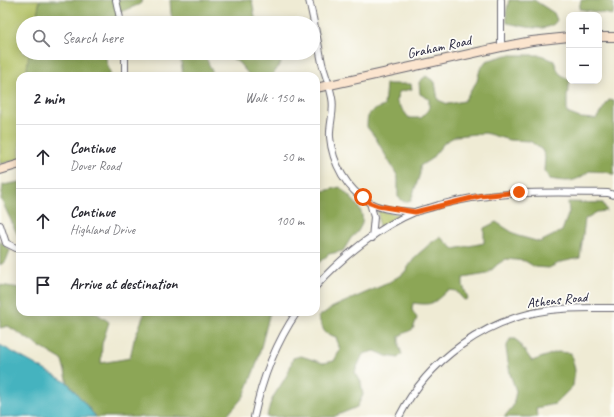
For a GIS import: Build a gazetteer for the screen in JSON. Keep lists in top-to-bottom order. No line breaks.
{"streets":{"main road":["Graham Road"],"street":["Athens Road"]},"page":{"map_buttons":["+","−"],"search":"Search here","heading":["2 min","Walk · 150 m"],"list":[["Continue","Dover Road","50 m"],["Continue","Highland Drive","100 m"],"Arrive at destination"]}}
